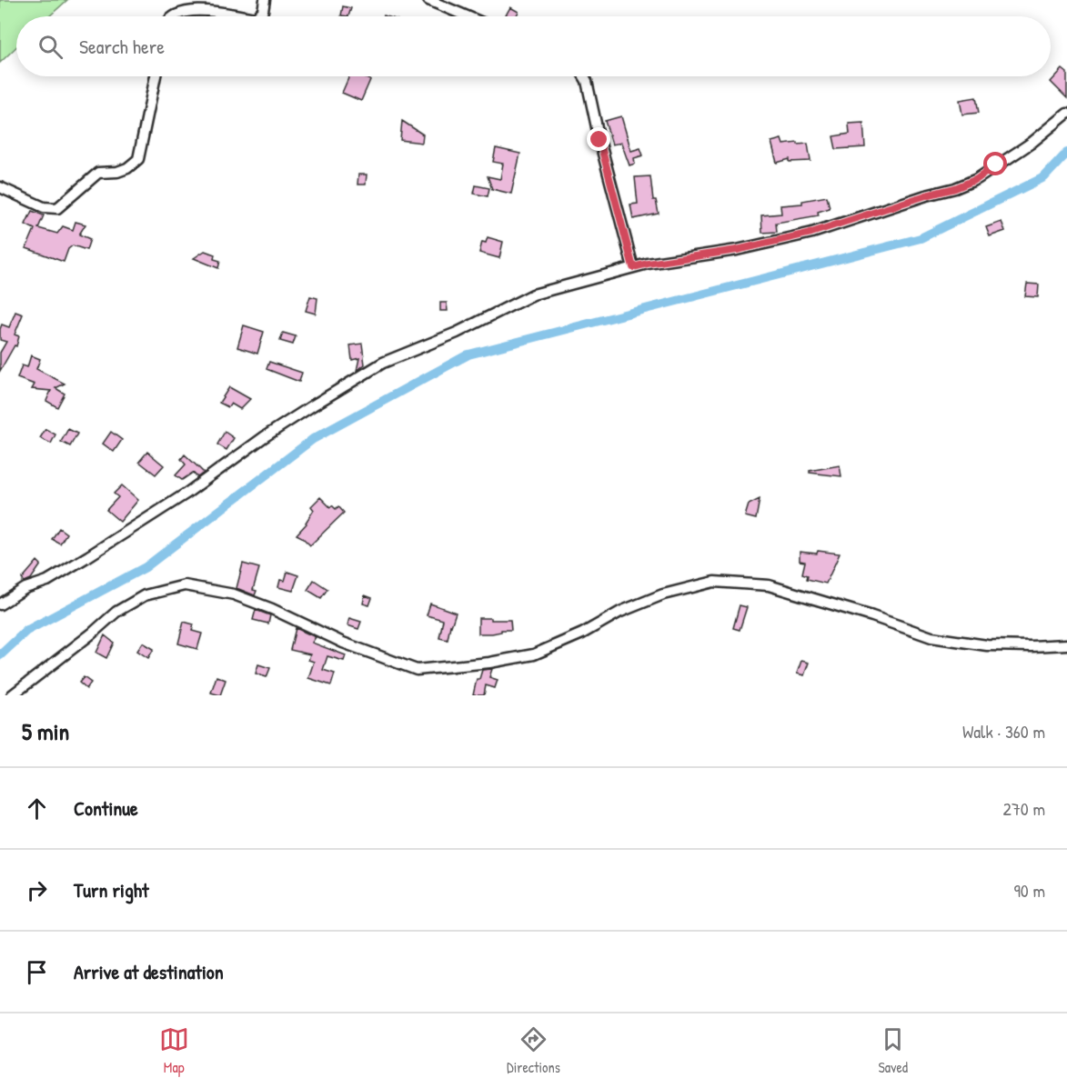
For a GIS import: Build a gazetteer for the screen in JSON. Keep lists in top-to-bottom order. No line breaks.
{"page":{"search":"Search here","heading":["5 min","Walk · 360 m"],"list":[["Continue","270 m"],["Turn right","90 m"],"Arrive at destination"],"nav":["Map","Directions","Saved"]}}
